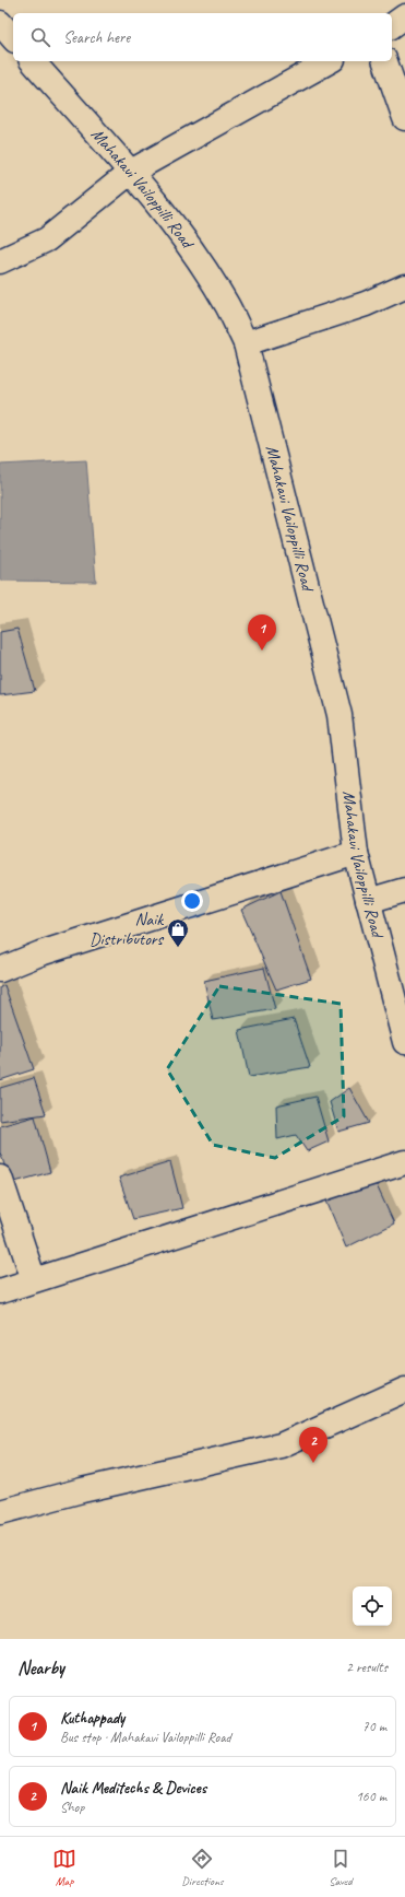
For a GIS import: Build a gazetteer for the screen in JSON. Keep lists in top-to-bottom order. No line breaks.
{"streets":{"street":["Mahakavi Vailoppilli Road"]},"places":{"shop":["Naik Distributors"]},"page":{"search":"Search here","pins":["1","2"],"heading":["Nearby","2 results"],"list":[{"mark":"1","name":"Kuthappady","note":"Bus stop · Mahakavi Vailoppilli Road","value":"70 m"},{"mark":"2","name":"Naik Meditechs & Devices","note":"Shop","value":"160 m"}],"nav":["Map","Directions","Saved"]}}
